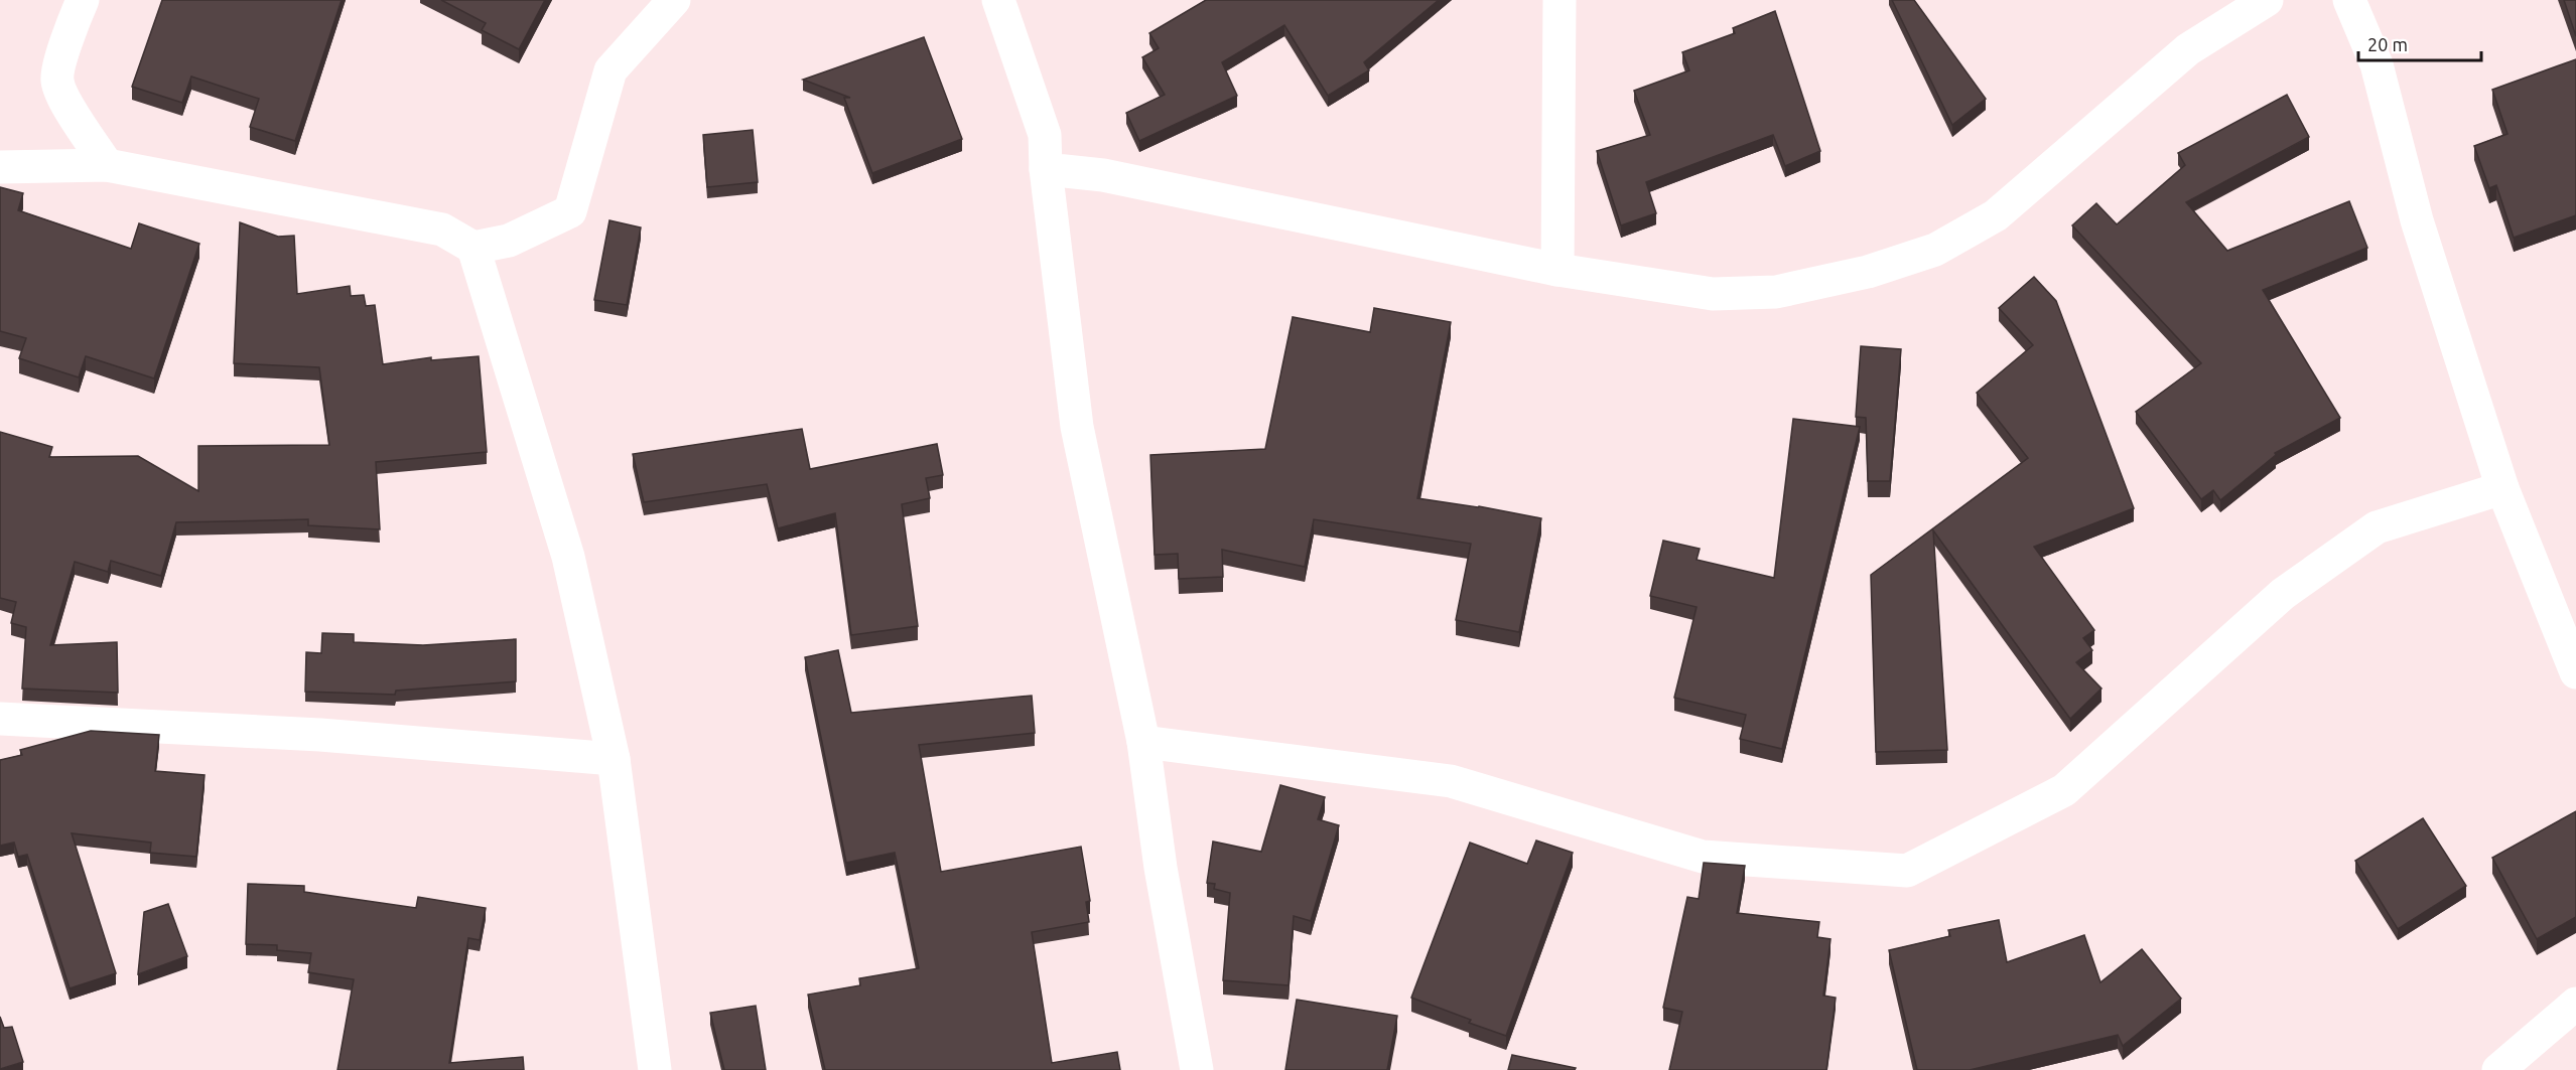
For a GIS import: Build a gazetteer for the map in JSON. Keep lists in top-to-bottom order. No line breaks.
{"scale_bar":"20 m"}
